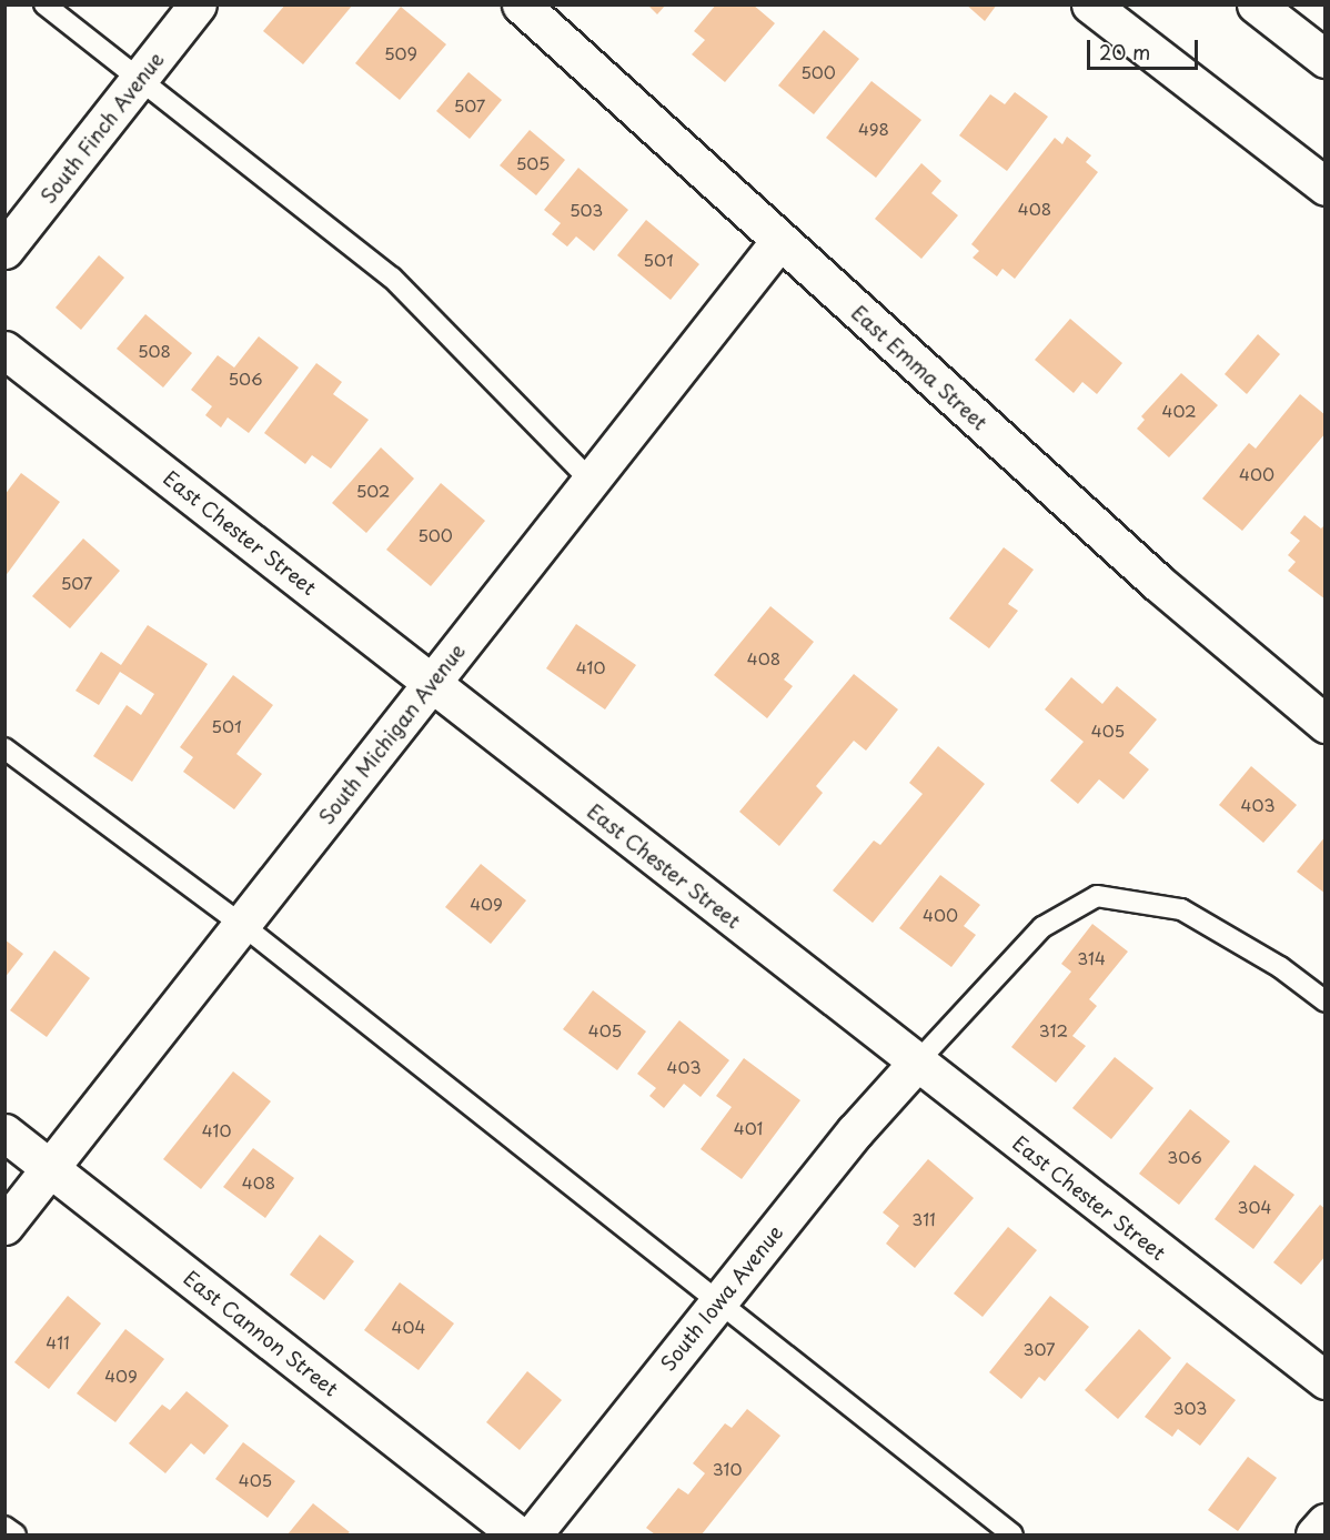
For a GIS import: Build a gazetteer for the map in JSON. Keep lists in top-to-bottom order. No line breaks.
{"streets":{"street":["South Finch Avenue","East Emma Street","East Chester Street","South Michigan Avenue","South Iowa Avenue","East Cannon Street"]},"crossings":[["East Emma Street","South Michigan Avenue"],["East Chester Street","South Michigan Avenue"],["East Chester Street","South Iowa Avenue"],["South Michigan Avenue","East Cannon Street"]],"house_numbers":["509","500","507","498","505","408","503","501","508","506","402","400","502","500","507","408","410","501","405","403","409","400","314","405","312","403","401","410","306","408","304","311","404","411","307","409","303","310","405"],"scale_bar":"20 m"}
